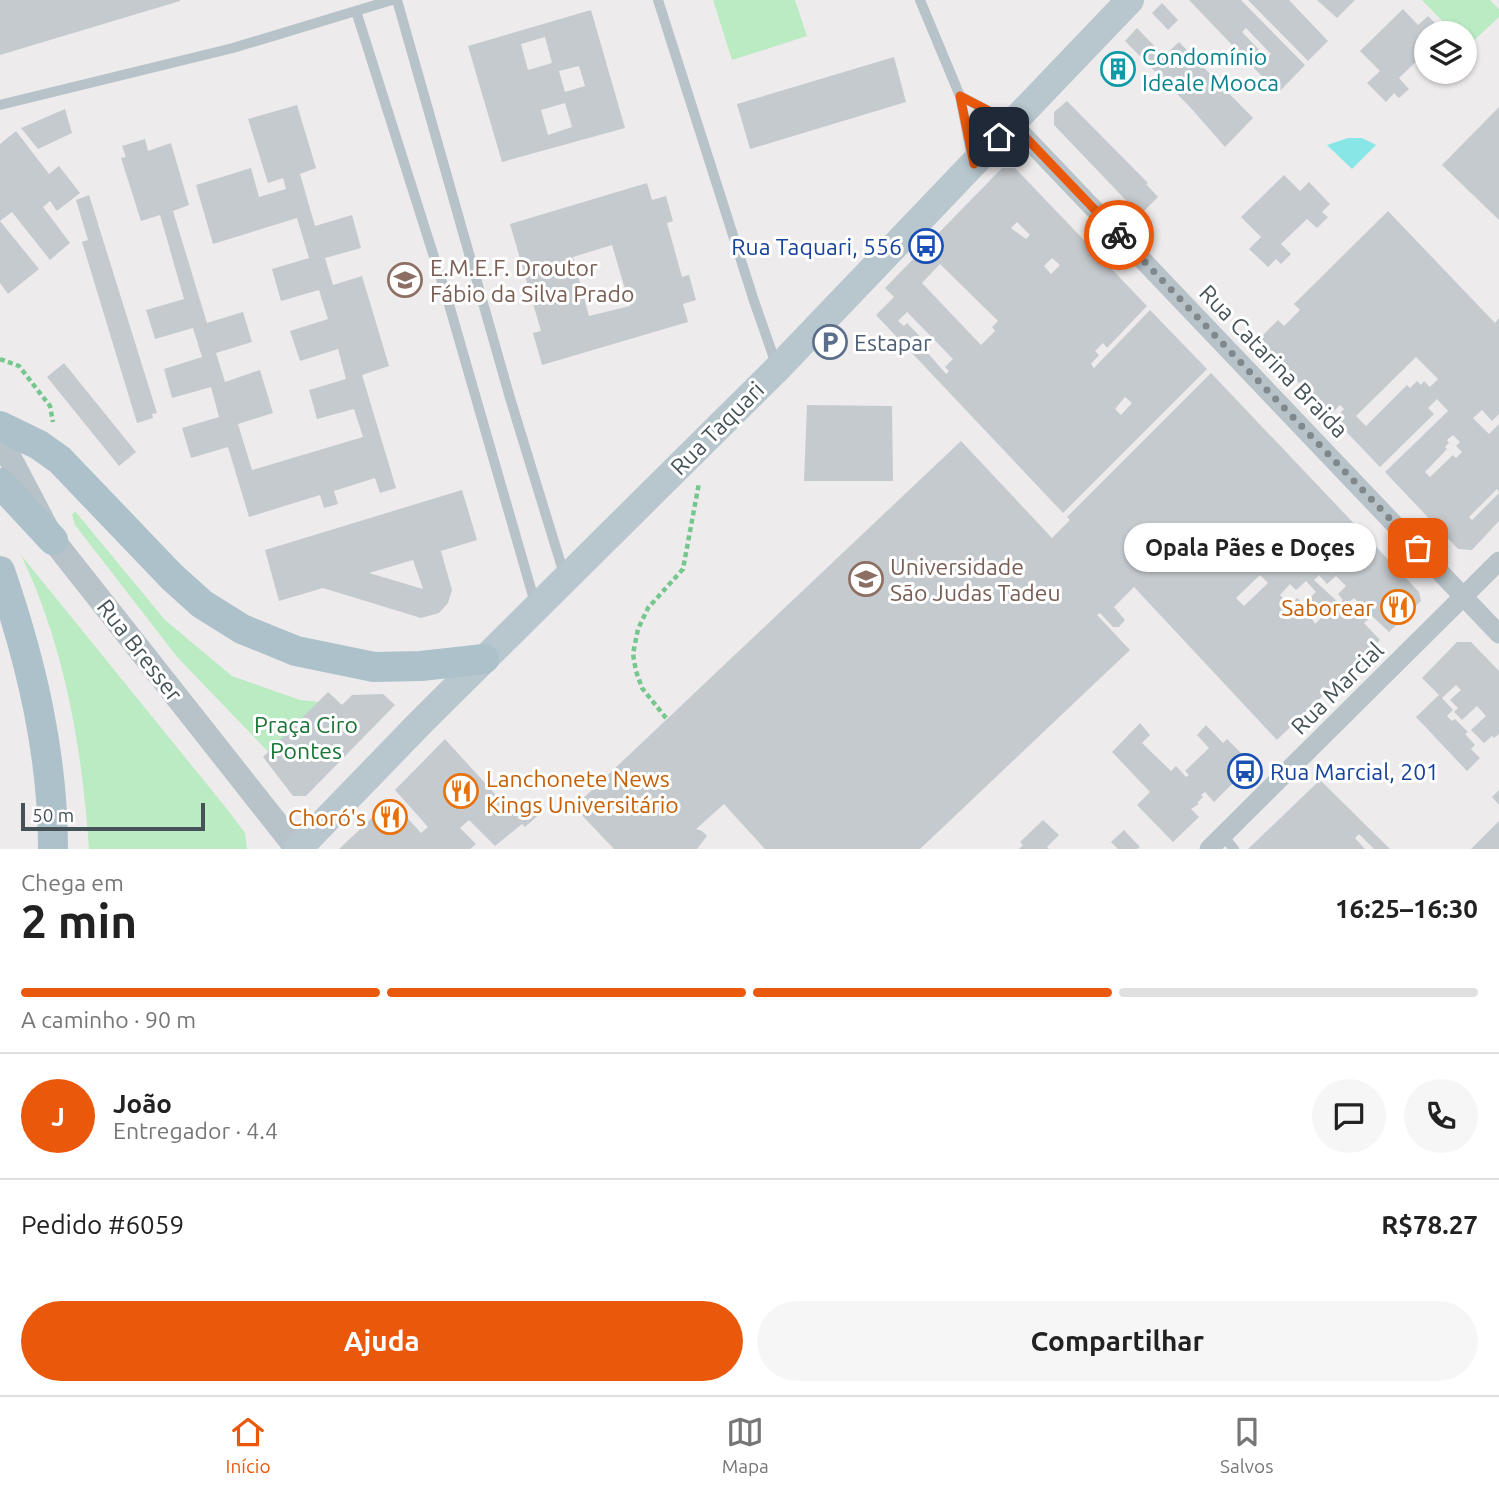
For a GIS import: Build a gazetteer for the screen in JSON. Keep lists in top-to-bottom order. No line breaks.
{"streets":{"main road":["Rua Taquari"],"street":["Rua Catarina Braida","Rua Bresser","Rua Marcial"]},"crossings":[["Rua Catarina Braida","Rua Taquari"],["Rua Catarina Braida","Rua Marcial"],["Rua Taquari","Rua Bresser"]],"parks":["Praça Ciro Pontes"],"places":{"building":["Condomínio Ideale Mooca"],"bus stop":["Rua Taquari, 556","Rua Marcial, 201"],"school or university":["E.M.E.F. Droutor Fábio da Silva Prado","Universidade São Judas Tadeu"],"parking":["Estapar"],"other":["Opala Pães e Doçes"],"restaurant":["Saborear","Lanchonete News Kings Universitário","Choró's"]},"scale_bar":"50 m","page":{"bubble":"Opala Pães e Doçes","scale":"50 m","heading":["2 min","Chega em","16:25–16:30"],"panel":["João","Entregador · 4.4","Pedido #6059","R$78.27"],"bar":"A caminho · 90 m","round":"J","buttons":["Ajuda","Compartilhar"],"tabs":["Início","Mapa","Salvos"]}}
